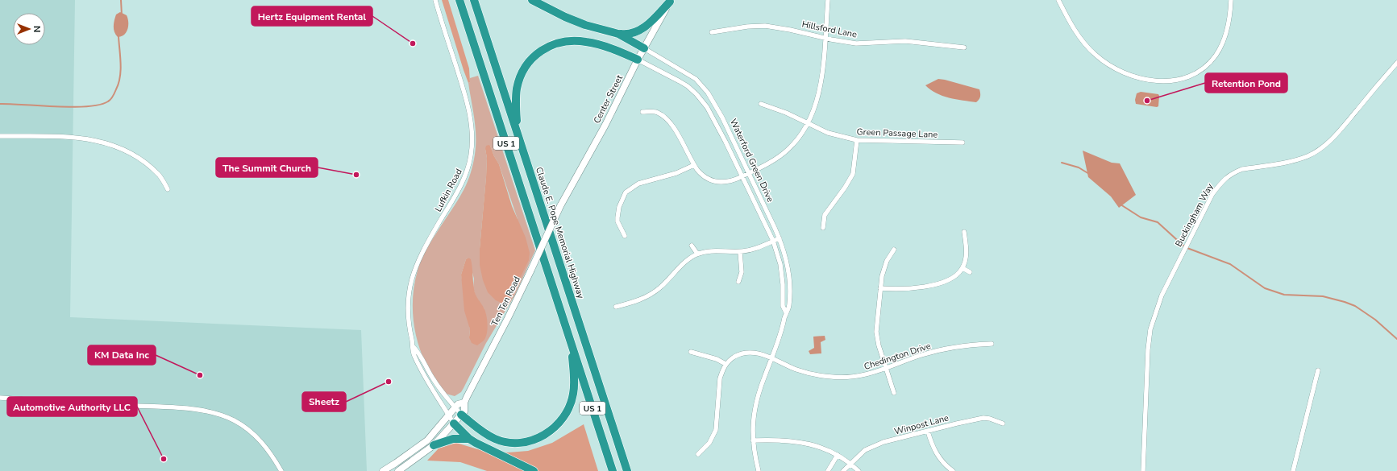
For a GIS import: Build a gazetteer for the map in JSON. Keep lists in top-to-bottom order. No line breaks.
{"streets":{"highway":["US 1","Claude E. Pope Memorial Highway"],"main road":["Center Street","Ten Ten Road"],"street":["Hillsford Lane","Green Passage Lane","Waterford Green Drive","Lufkin Road","Buckingham Way","Chedington Drive","Winpost Lane"]},"crossings":[["Center Street","Waterford Green Drive"],["Center Street","Ten Ten Road"],["Waterford Green Drive","Chedington Drive"],["Lufkin Road","Ten Ten Road"]],"places":["Hertz Equipment Rental","Retention Pond","The Summit Church","KM Data Inc","Sheetz","Automotive Authority LLC"],"north":"right"}
